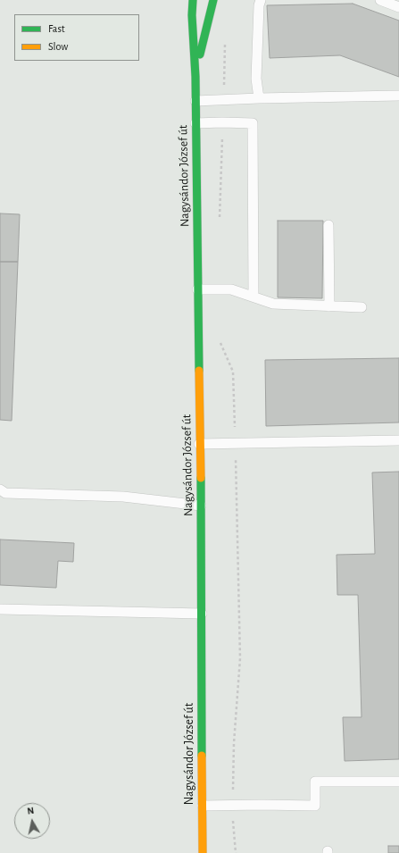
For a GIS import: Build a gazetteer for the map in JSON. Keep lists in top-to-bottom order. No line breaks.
{"streets":{"street":["Nagysándor József út"]},"legend":["Fast","Slow"],"north":"top"}
